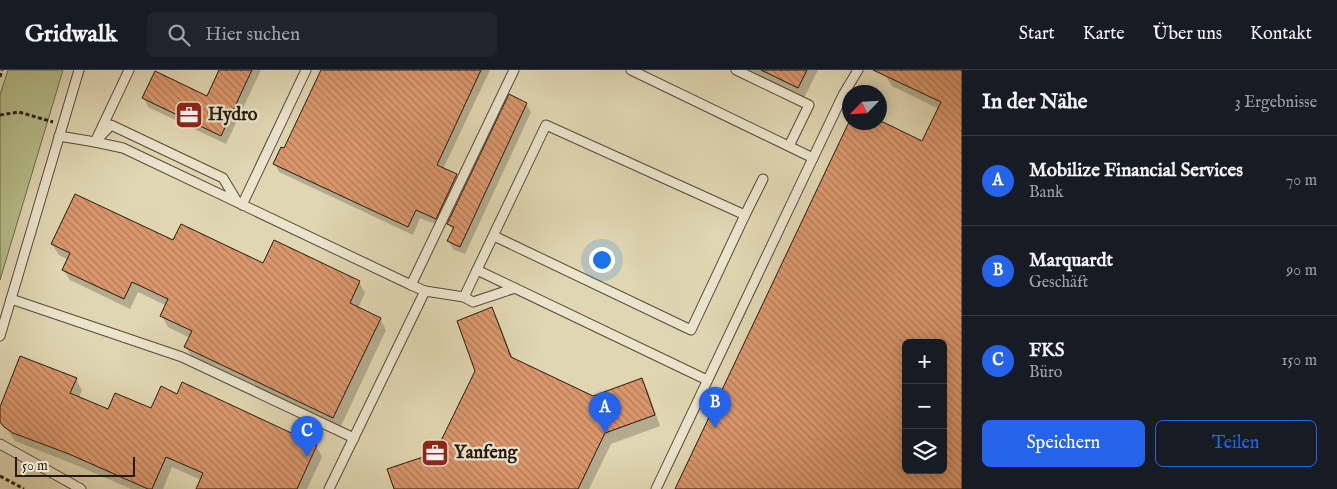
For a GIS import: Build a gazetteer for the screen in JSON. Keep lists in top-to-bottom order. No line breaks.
{"places":{"office":["Hydro","Yanfeng"]},"scale_bar":"50 m","north":"bottom left","page":{"header":"Gridwalk","search":"Hier suchen","nav":["Start","Karte","Über uns","Kontakt"],"heading":["In der Nähe","3 Ergebnisse"],"list":[{"mark":"A","name":"Mobilize Financial Services","note":"Bank","value":"70 m"},{"mark":"B","name":"Marquardt","note":"Geschäft","value":"90 m"},{"mark":"C","name":"FKS","note":"Büro","value":"150 m"}],"map_buttons":["+","−"],"pins":["B","A","C"],"buttons":["Speichern","Teilen"],"scale":"50 m"}}
